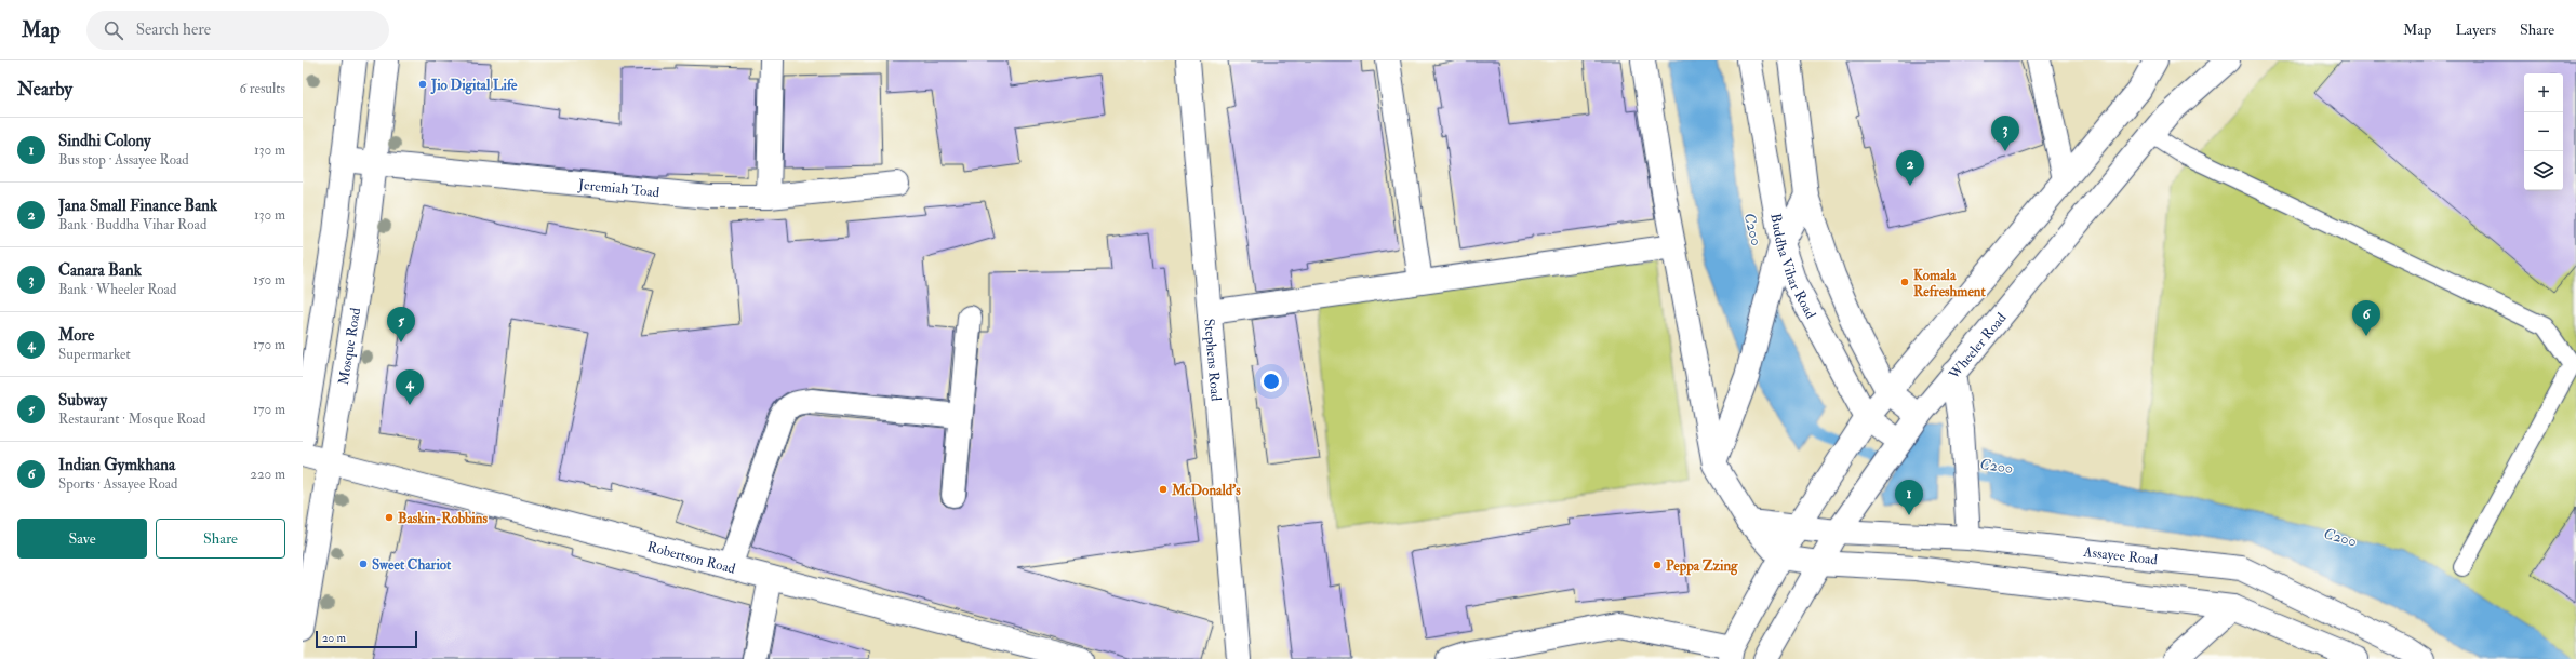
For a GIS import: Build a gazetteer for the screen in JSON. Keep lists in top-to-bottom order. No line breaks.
{"streets":{"street":["Jeremiah Toad","Buddha Vihar Road","Wheeler Road","Mosque Road","Stephens Road","Assayee Road","Robertson Road"]},"crossings":[["Jeremiah Toad","Mosque Road"],["Buddha Vihar Road","Wheeler Road"],["Wheeler Road","Assayee Road"],["Mosque Road","Robertson Road"]],"water":["C200"],"places":["Jio Digital Life","Komala Refreshment","McDonald's","Baskin-Robbins","Sweet Chariot","Peppa Zzing"],"scale_bar":"20 m","page":{"header":"Map","search":"Search here","nav":["Map","Layers","Share"],"heading":["Nearby","6 results"],"map_buttons":["+","−"],"pins":["3","2","6","5","4","1"],"list":[{"mark":"1","name":"Sindhi Colony","note":"Bus stop · Assayee Road","value":"130 m"},{"mark":"2","name":"Jana Small Finance Bank","note":"Bank · Buddha Vihar Road","value":"130 m"},{"mark":"3","name":"Canara Bank","note":"Bank · Wheeler Road","value":"150 m"},{"mark":"4","name":"More","note":"Supermarket","value":"170 m"},{"mark":"5","name":"Subway","note":"Restaurant · Mosque Road","value":"170 m"},{"mark":"6","name":"Indian Gymkhana","note":"Sports · Assayee Road","value":"220 m"}],"buttons":["Save","Share"],"scale":"20 m"}}
